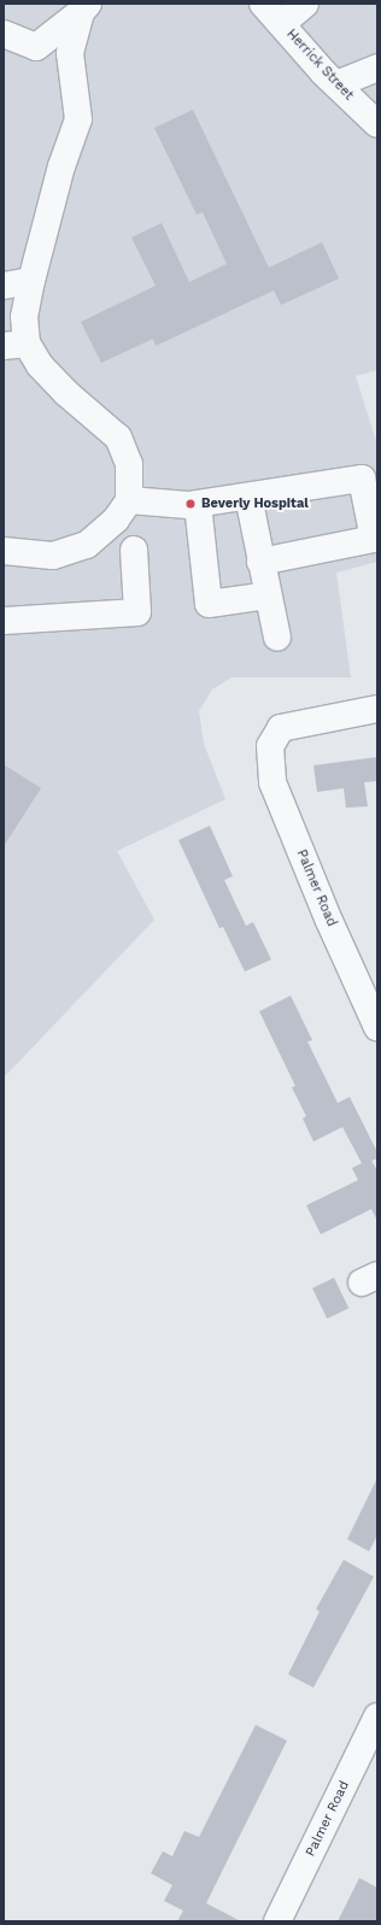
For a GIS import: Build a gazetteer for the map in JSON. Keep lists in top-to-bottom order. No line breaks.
{"streets":{"street":["Herrick Street","Palmer Road"]},"places":["Beverly Hospital"]}
